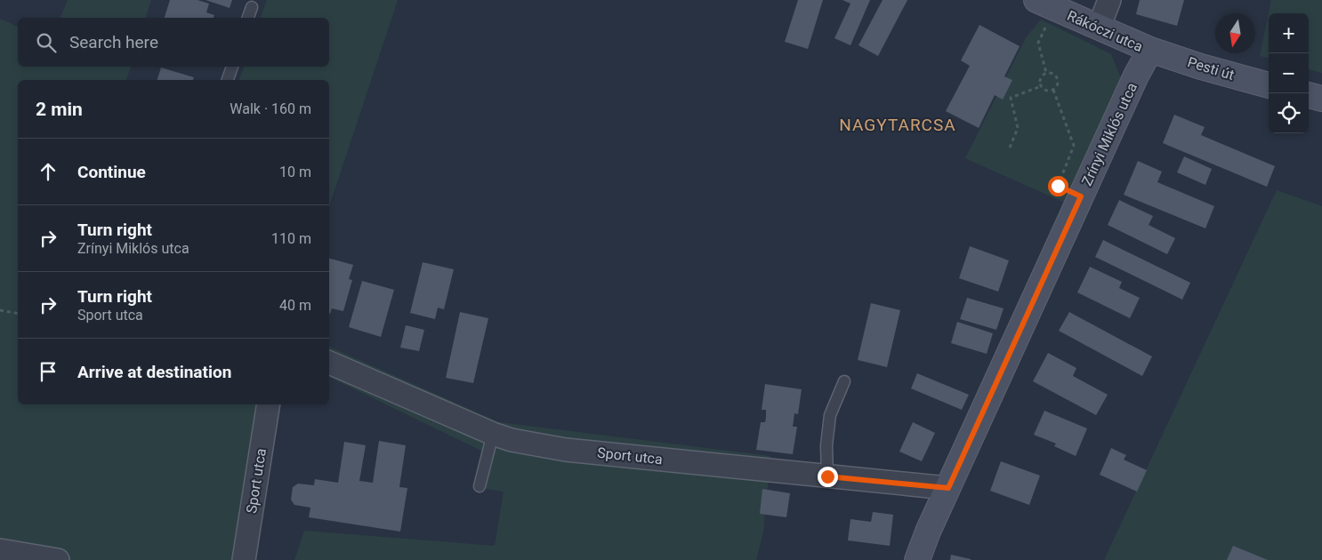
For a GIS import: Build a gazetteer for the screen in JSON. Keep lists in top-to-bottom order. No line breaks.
{"streets":{"main road":["Rákóczi utca","Pesti út","Zrínyi Miklós utca"],"street":["Sport utca"]},"crossings":[["Rákóczi utca","Pesti út"],["Rákóczi utca","Zrínyi Miklós utca"],["Pesti út","Zrínyi Miklós utca"],["Zrínyi Miklós utca","Sport utca"]],"districts":["NAGYTARCSA"],"north":"bottom","page":{"map_buttons":["+","−"],"search":"Search here","heading":["2 min","Walk · 160 m"],"list":[["Continue","10 m"],["Turn right","Zrínyi Miklós utca","110 m"],["Turn right","Sport utca","40 m"],"Arrive at destination"]}}
